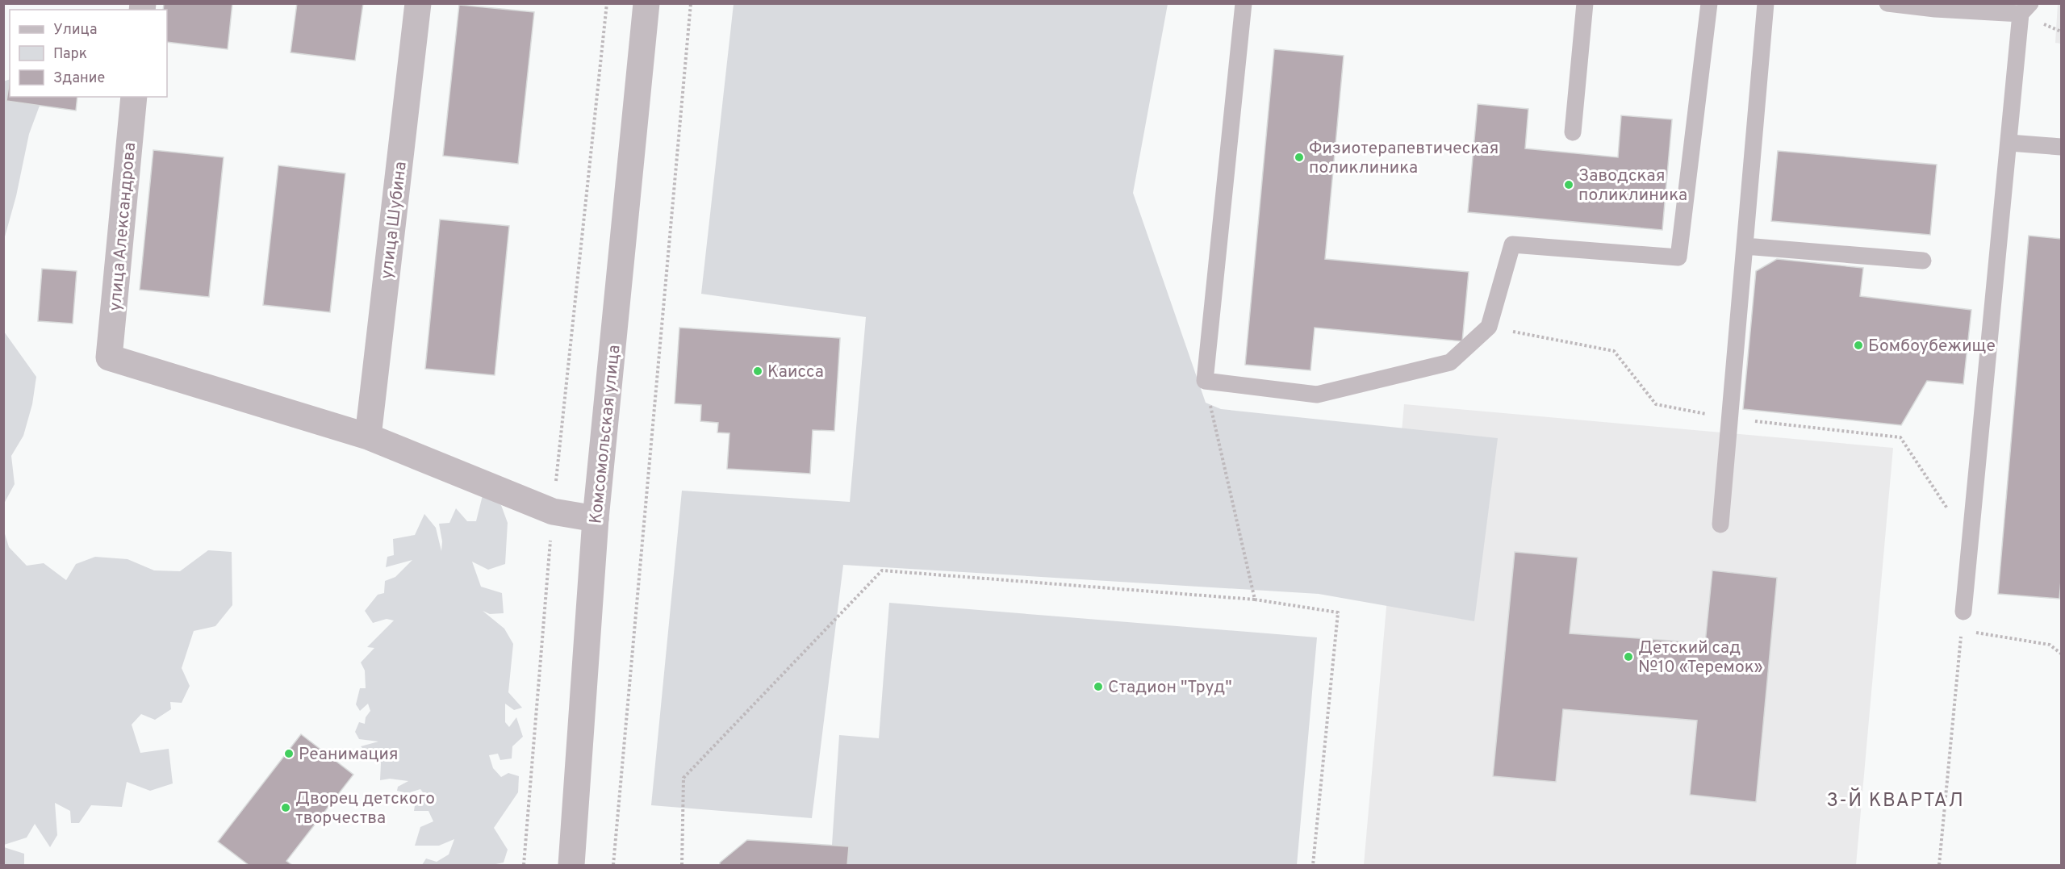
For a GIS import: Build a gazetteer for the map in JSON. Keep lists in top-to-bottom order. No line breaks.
{"streets":{"street":["улица Шубина","улица Александрова","Комсомольская улица"]},"crossings":[["улица Шубина","улица Александрова"]],"districts":["3-Й КВАРТАЛ"],"places":["Физиотерапевтическая поликлиника","Заводская поликлиника","Бомбоубежище","Каисса","Детский сад №10 «Теремок»","Стадион \"Труд\"","Реанимация","Дворец детского творчества"],"legend":["Улица","Парк","Здание"]}
